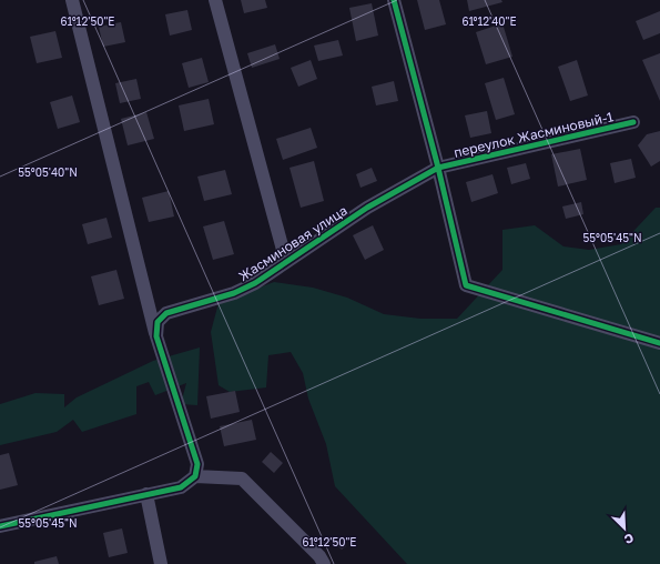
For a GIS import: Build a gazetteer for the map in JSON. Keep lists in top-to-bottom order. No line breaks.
{"streets":{"street":["переулок Жасминовый-1","Жасминовая улица"]},"crossings":[["переулок Жасминовый-1","Жасминовая улица"]],"north":"bottom right","coordinates":["61°12'50\"E","61°12'40\"E","55°05'40\"N","55°05'45\"N"]}
